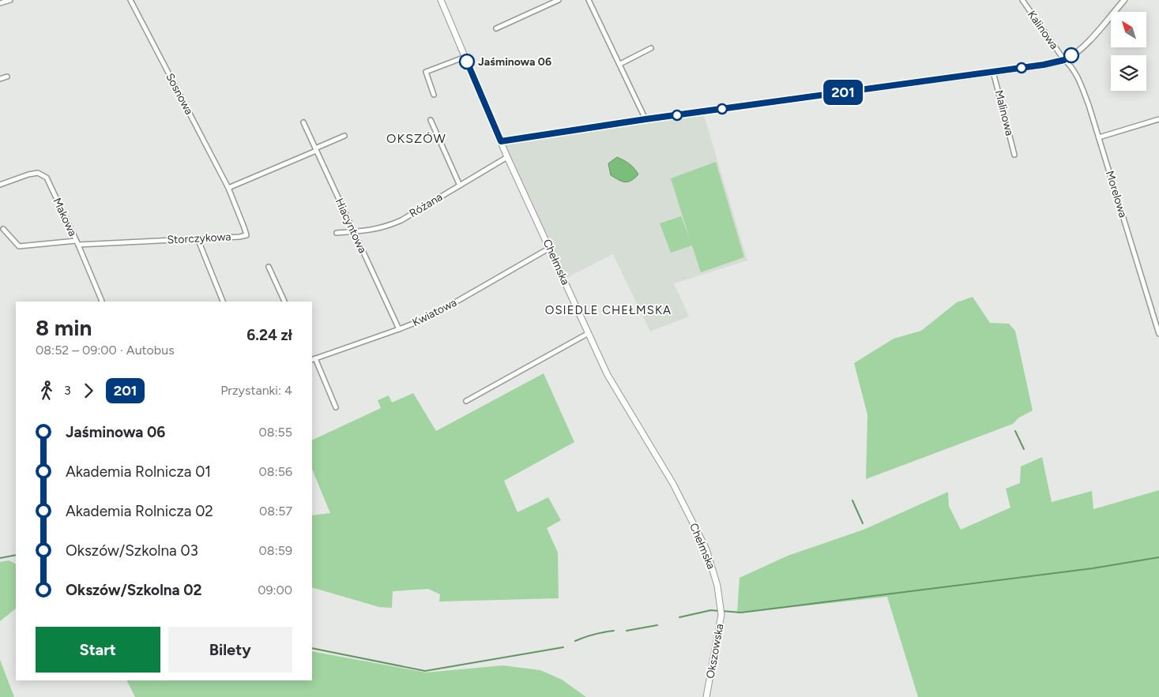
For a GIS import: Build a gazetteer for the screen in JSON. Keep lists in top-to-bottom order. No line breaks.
{"streets":{"main road":["Chełmska","Okszowska"],"street":["Kalinowa","Sosnowa","Malinowa","Morelowa","Różana","Makowa","Hiacyntowa","Storczykowa","Kwiatowa"]},"crossings":[["Kalinowa","Morelowa"],["Sosnowa","Storczykowa"],["Różana","Hiacyntowa"],["Różana","Chełmska"],["Makowa","Storczykowa"],["Hiacyntowa","Kwiatowa"],["Chełmska","Kwiatowa"],["Chełmska","Okszowska"]],"districts":["OKSZÓW","OSIEDLE CHEŁMSKA"],"places":["Jaśminowa 06"],"lines":["bus line 201"],"north":"top left","page":{"on_map":"201","heading":["8 min","08:52 – 09:00 · Autobus","6.24 zł"],"legs":["3","201","Przystanki: 4"],"list":[{"name":"Jaśminowa 06","value":"08:55"},{"name":"Akademia Rolnicza 01","value":"08:56"},{"name":"Akademia Rolnicza 02","value":"08:57"},{"name":"Okszów/Szkolna 03","value":"08:59"},{"name":"Okszów/Szkolna 02","value":"09:00"}],"buttons":["Start","Bilety"]}}
